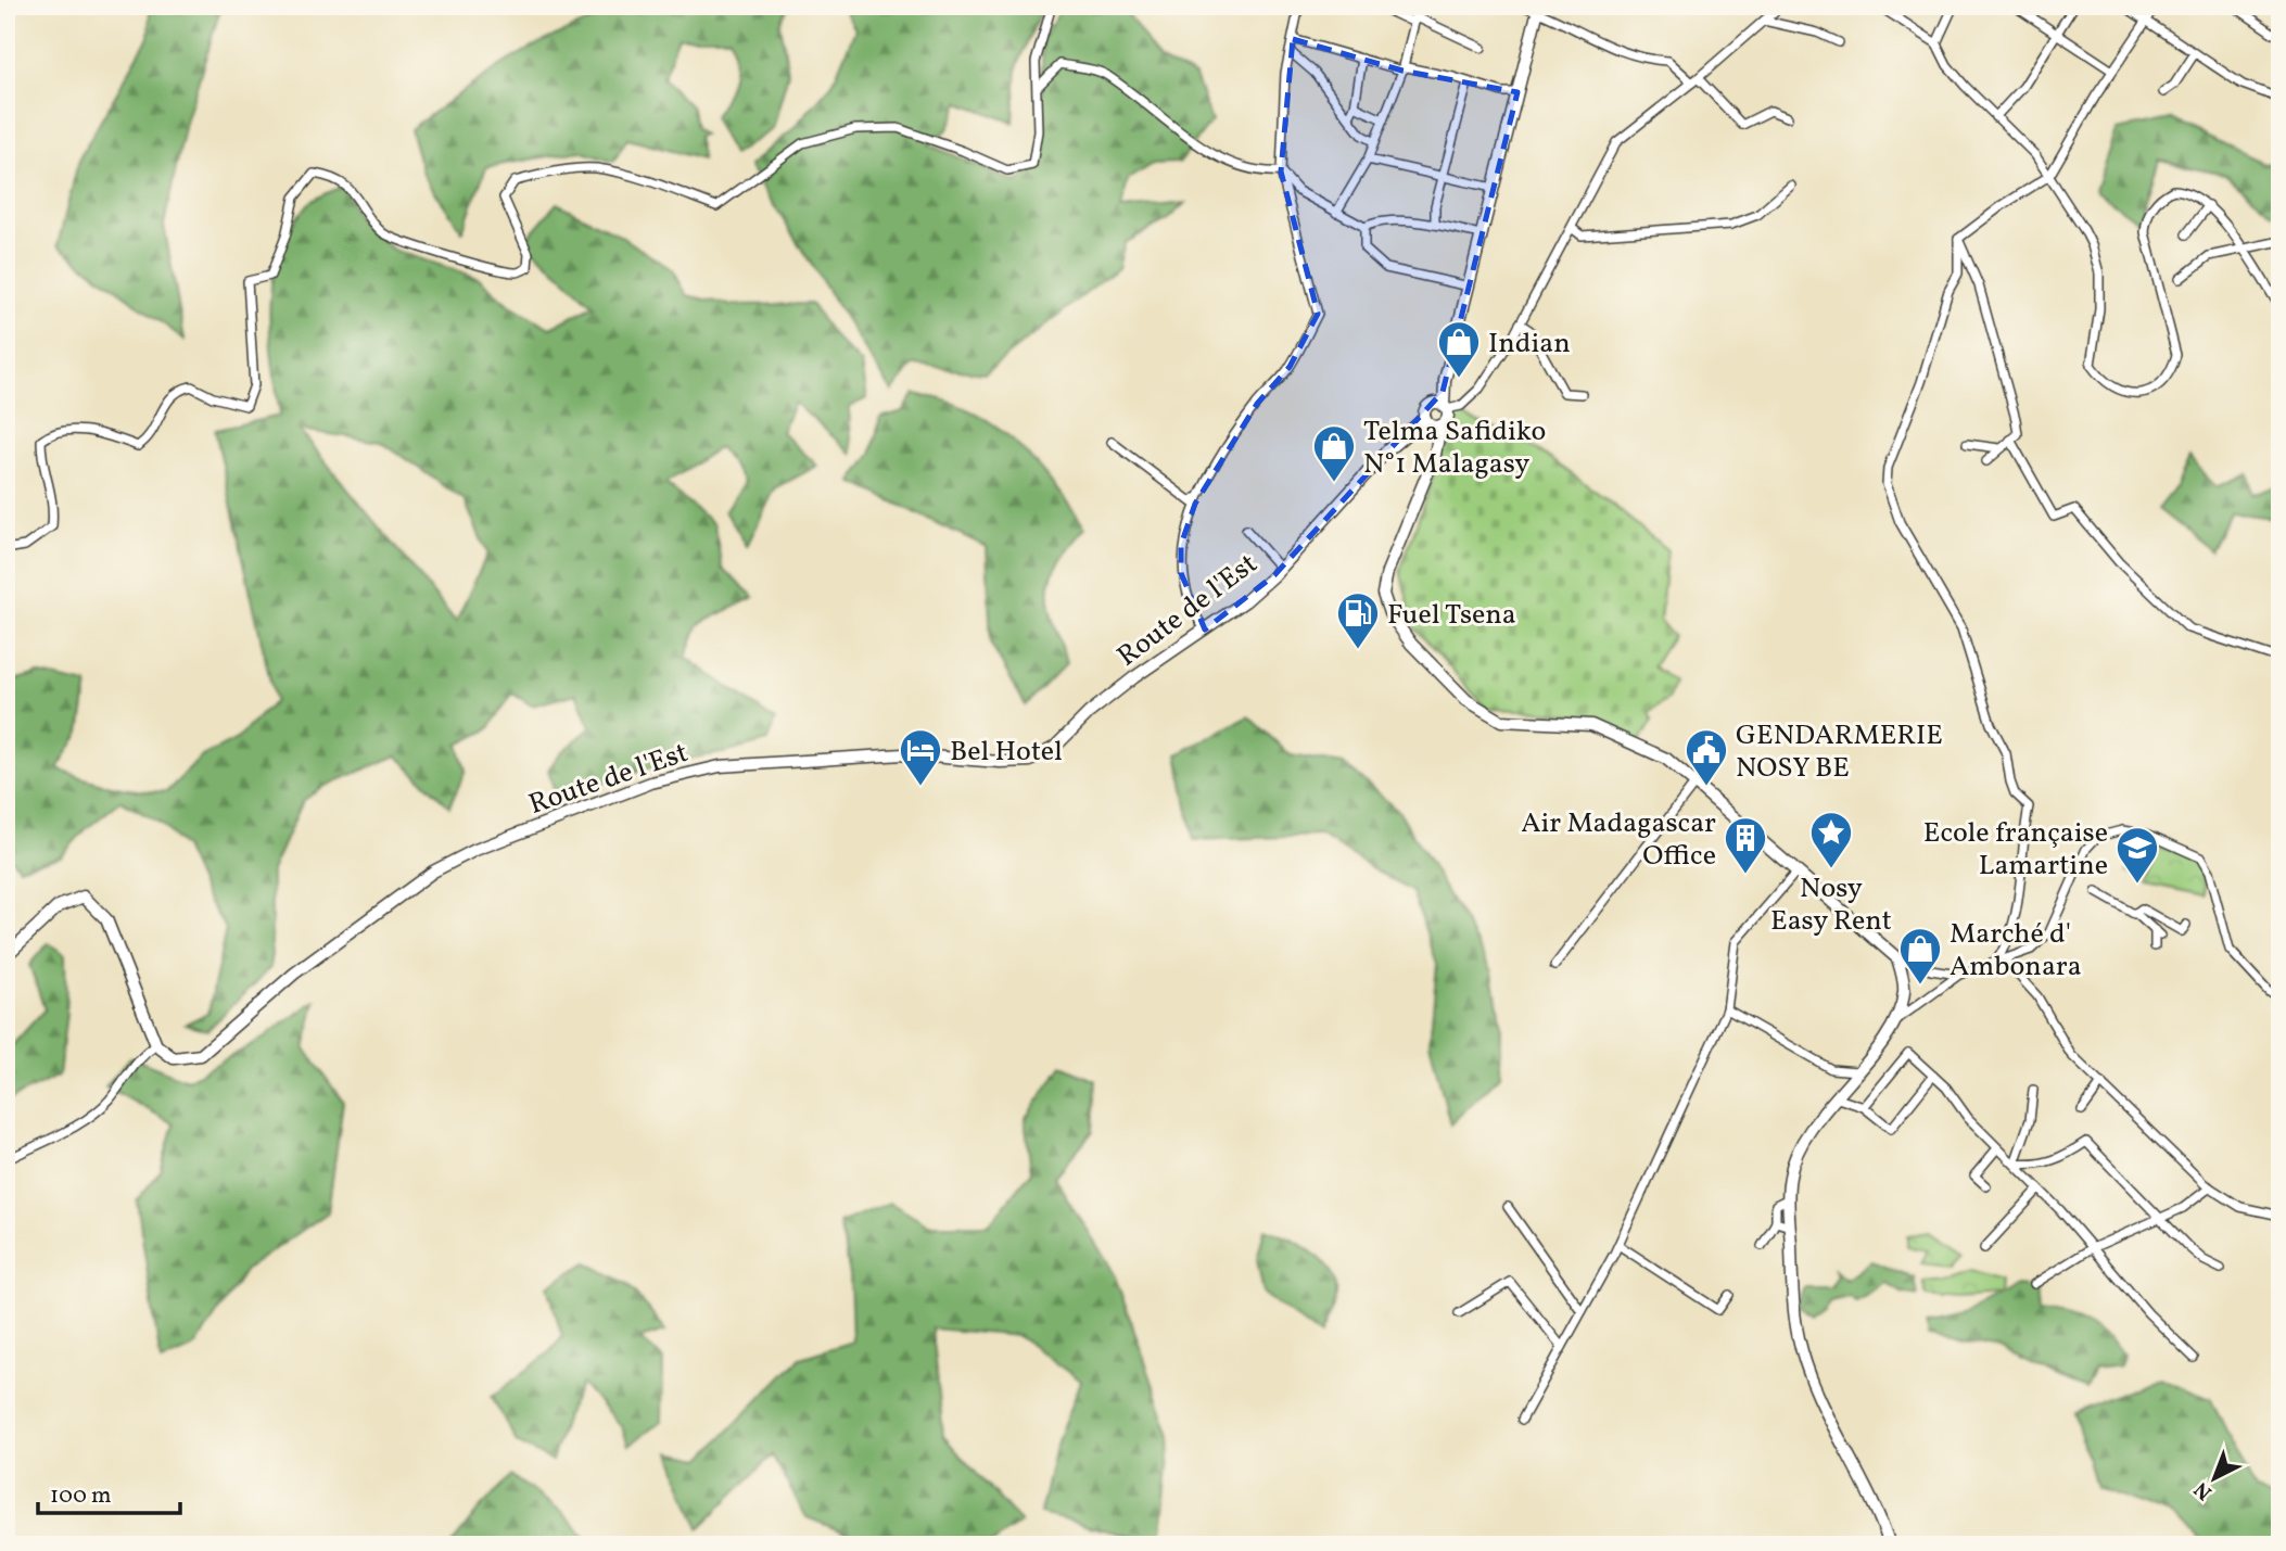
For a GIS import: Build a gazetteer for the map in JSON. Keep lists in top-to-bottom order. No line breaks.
{"streets":{"main road":["Route de l'Est"]},"places":{"shop":["Indian","Telma Safidiko N°1 Malagasy","Marché d' Ambonara"],"fuel station":["Fuel Tsena"],"hotel":["Bel Hotel"],"public building":["GENDARMERIE NOSY BE"],"place":["Nosy Easy Rent"],"building":["Air Madagascar Office"],"school or university":["Ecole française Lamartine"]},"scale_bar":"100 m","north":"bottom left"}
